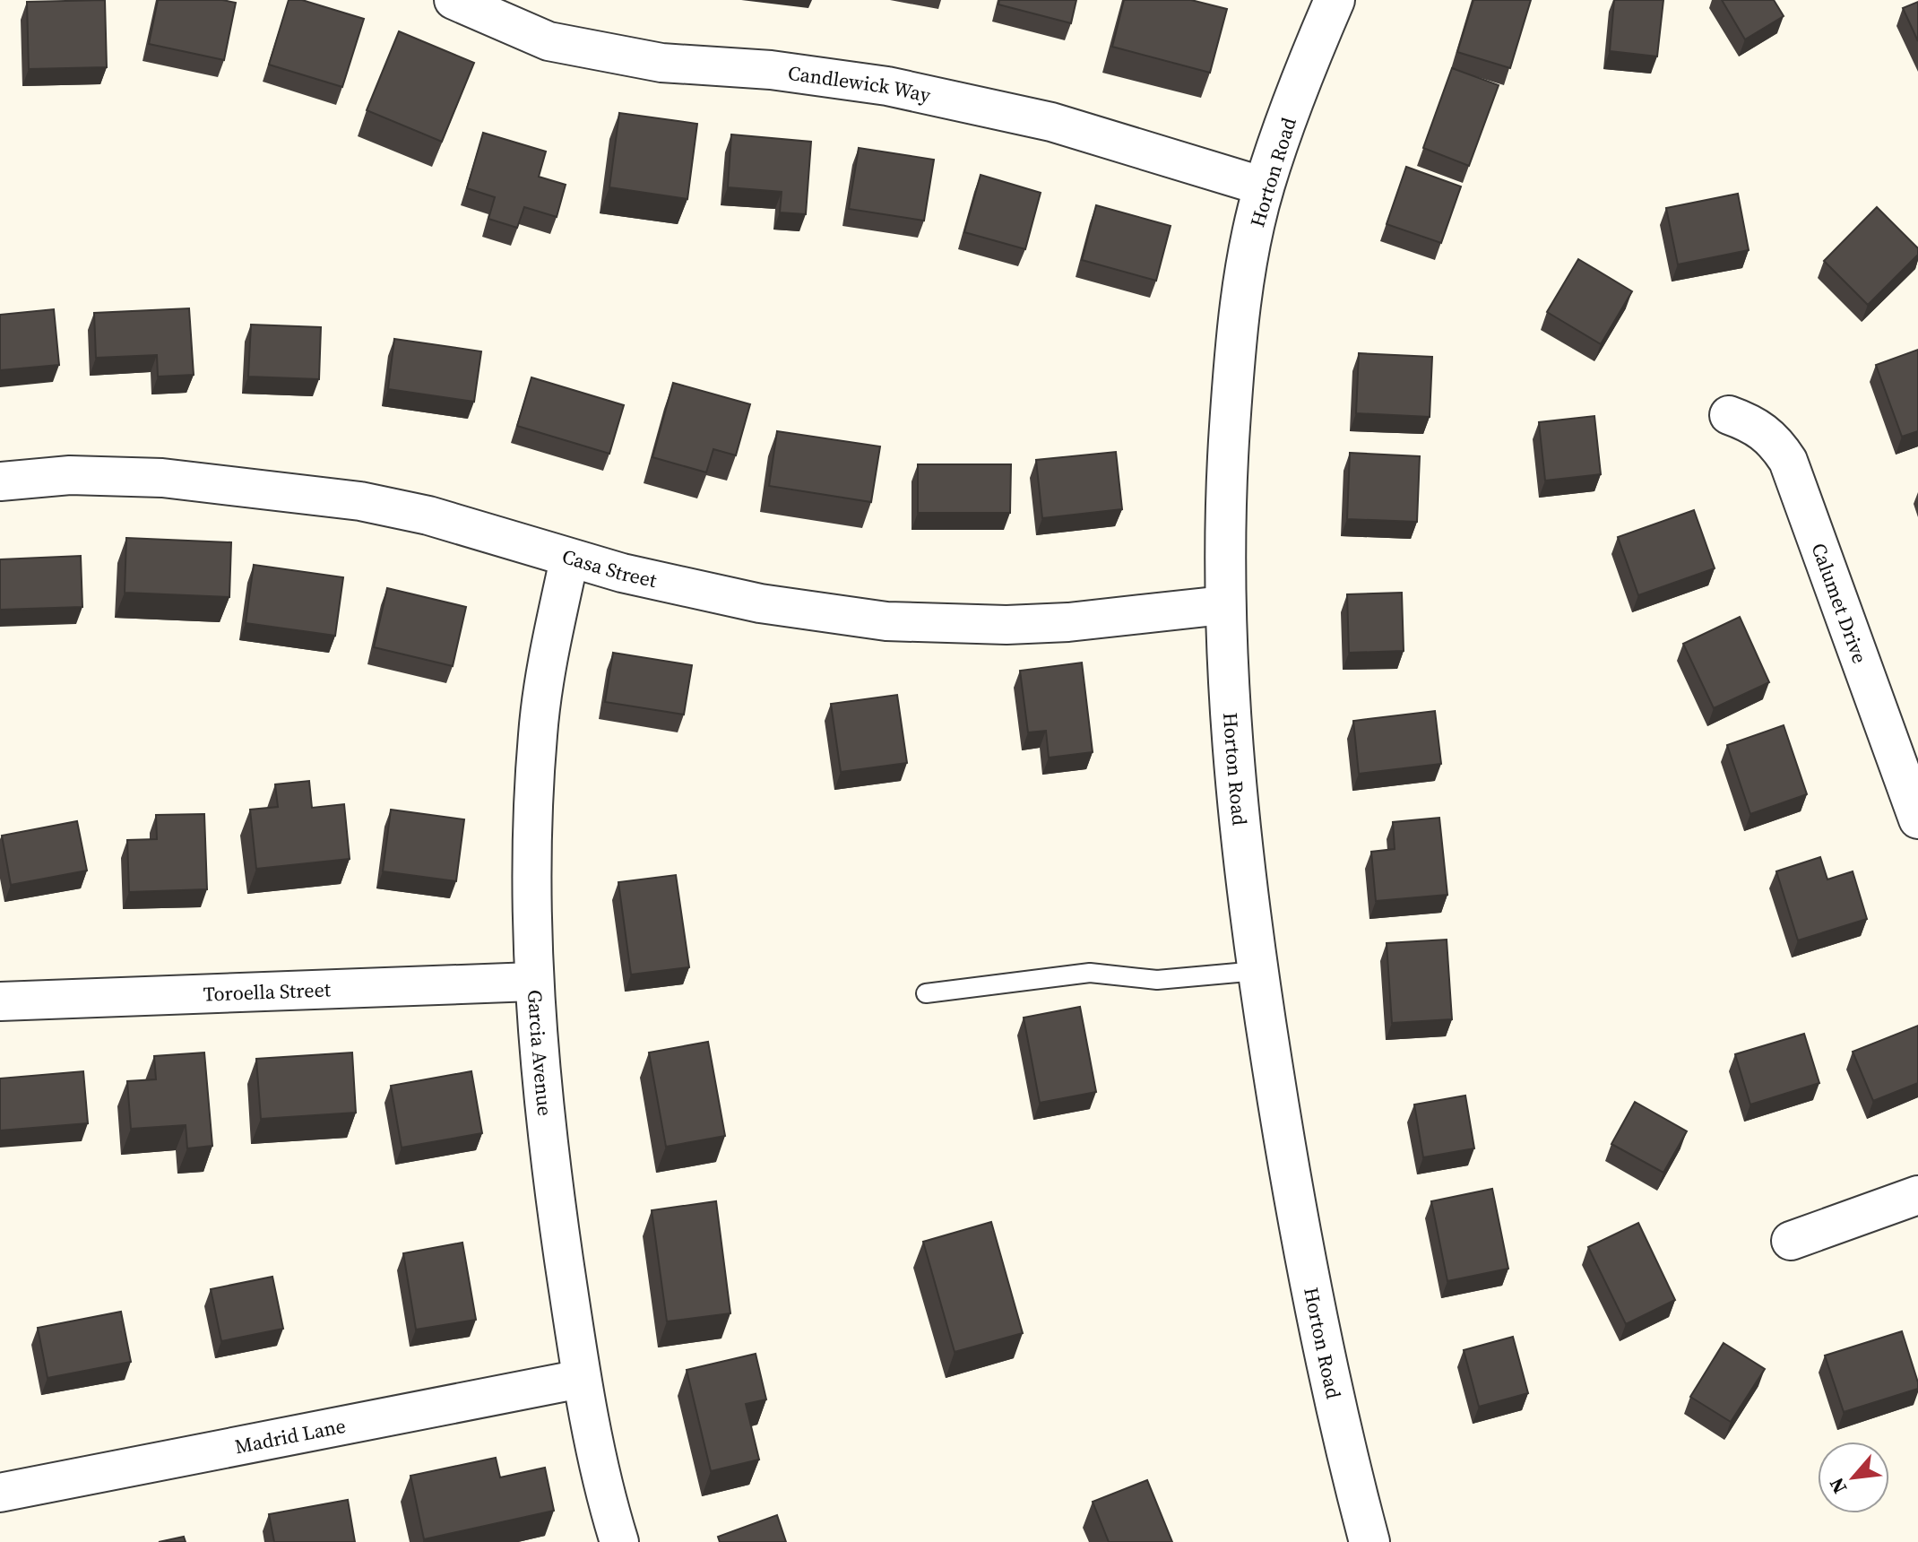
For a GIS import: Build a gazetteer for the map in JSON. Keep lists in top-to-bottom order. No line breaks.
{"streets":{"street":["Candlewick Way","Horton Road","Casa Street","Calumet Drive","Toroella Street","Garcia Avenue","Madrid Lane"]},"crossings":[["Candlewick Way","Horton Road"],["Horton Road","Casa Street"],["Casa Street","Garcia Avenue"],["Toroella Street","Garcia Avenue"],["Garcia Avenue","Madrid Lane"]],"north":"bottom left"}
